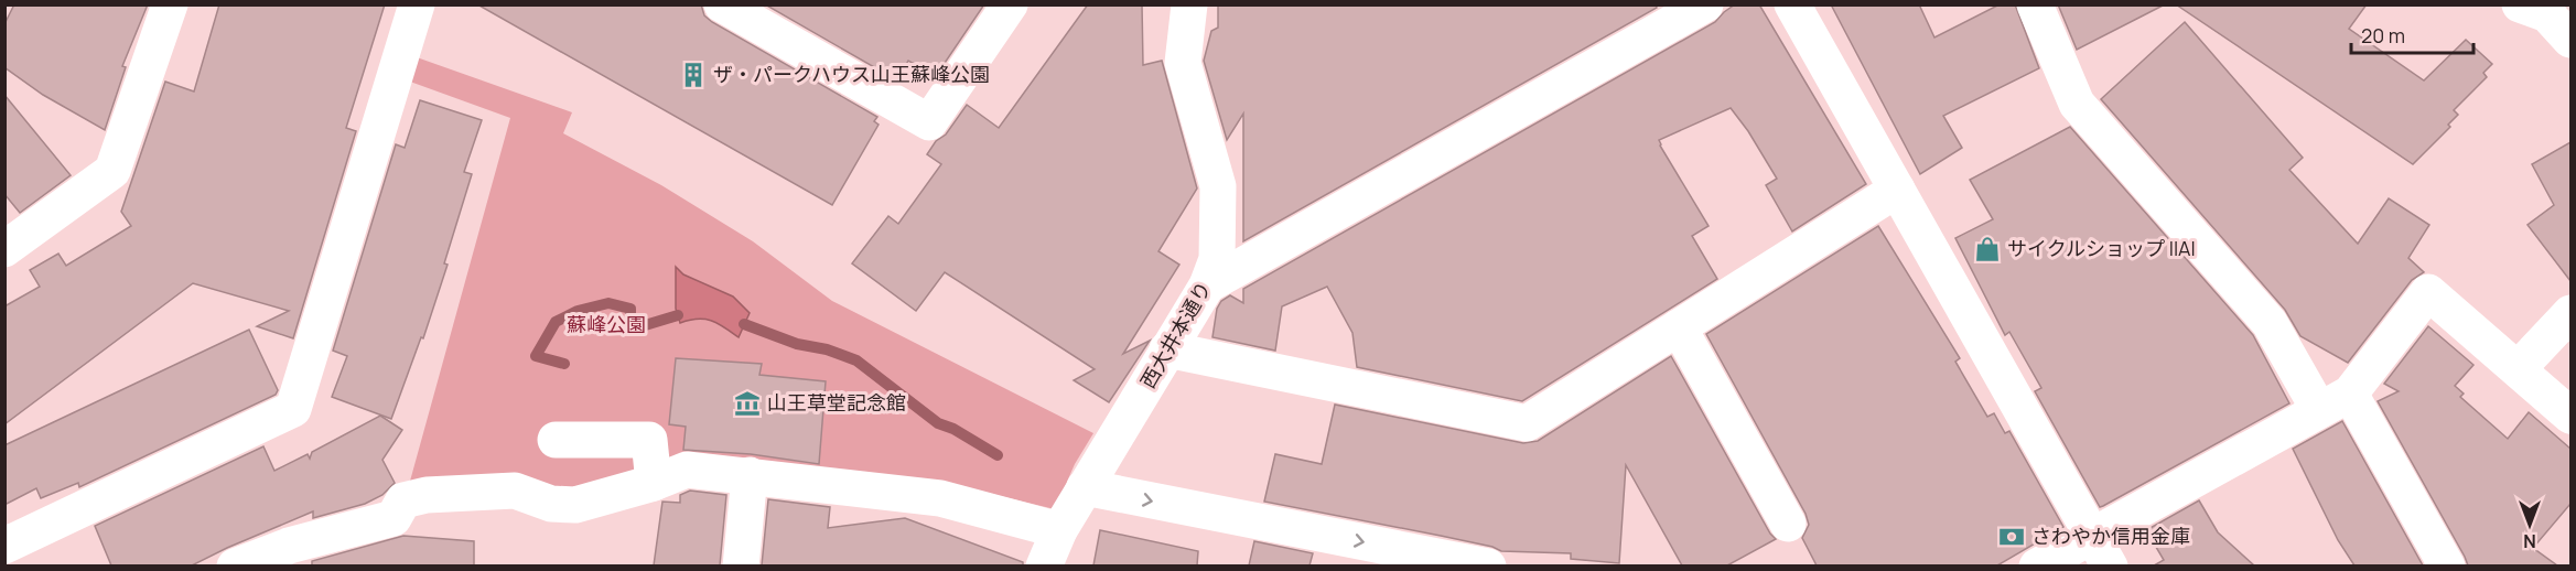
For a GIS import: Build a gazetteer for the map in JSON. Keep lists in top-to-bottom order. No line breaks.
{"streets":{"street":["西大井本通り"]},"parks":["蘇峰公園"],"places":{"building":["ザ・パークハウス山王蘇峰公園"],"shop":["サイクルショップ IIAI"],"museum":["山王草堂記念館"],"bank":["さわやか信用金庫"]},"scale_bar":"20 m","north":"bottom"}
